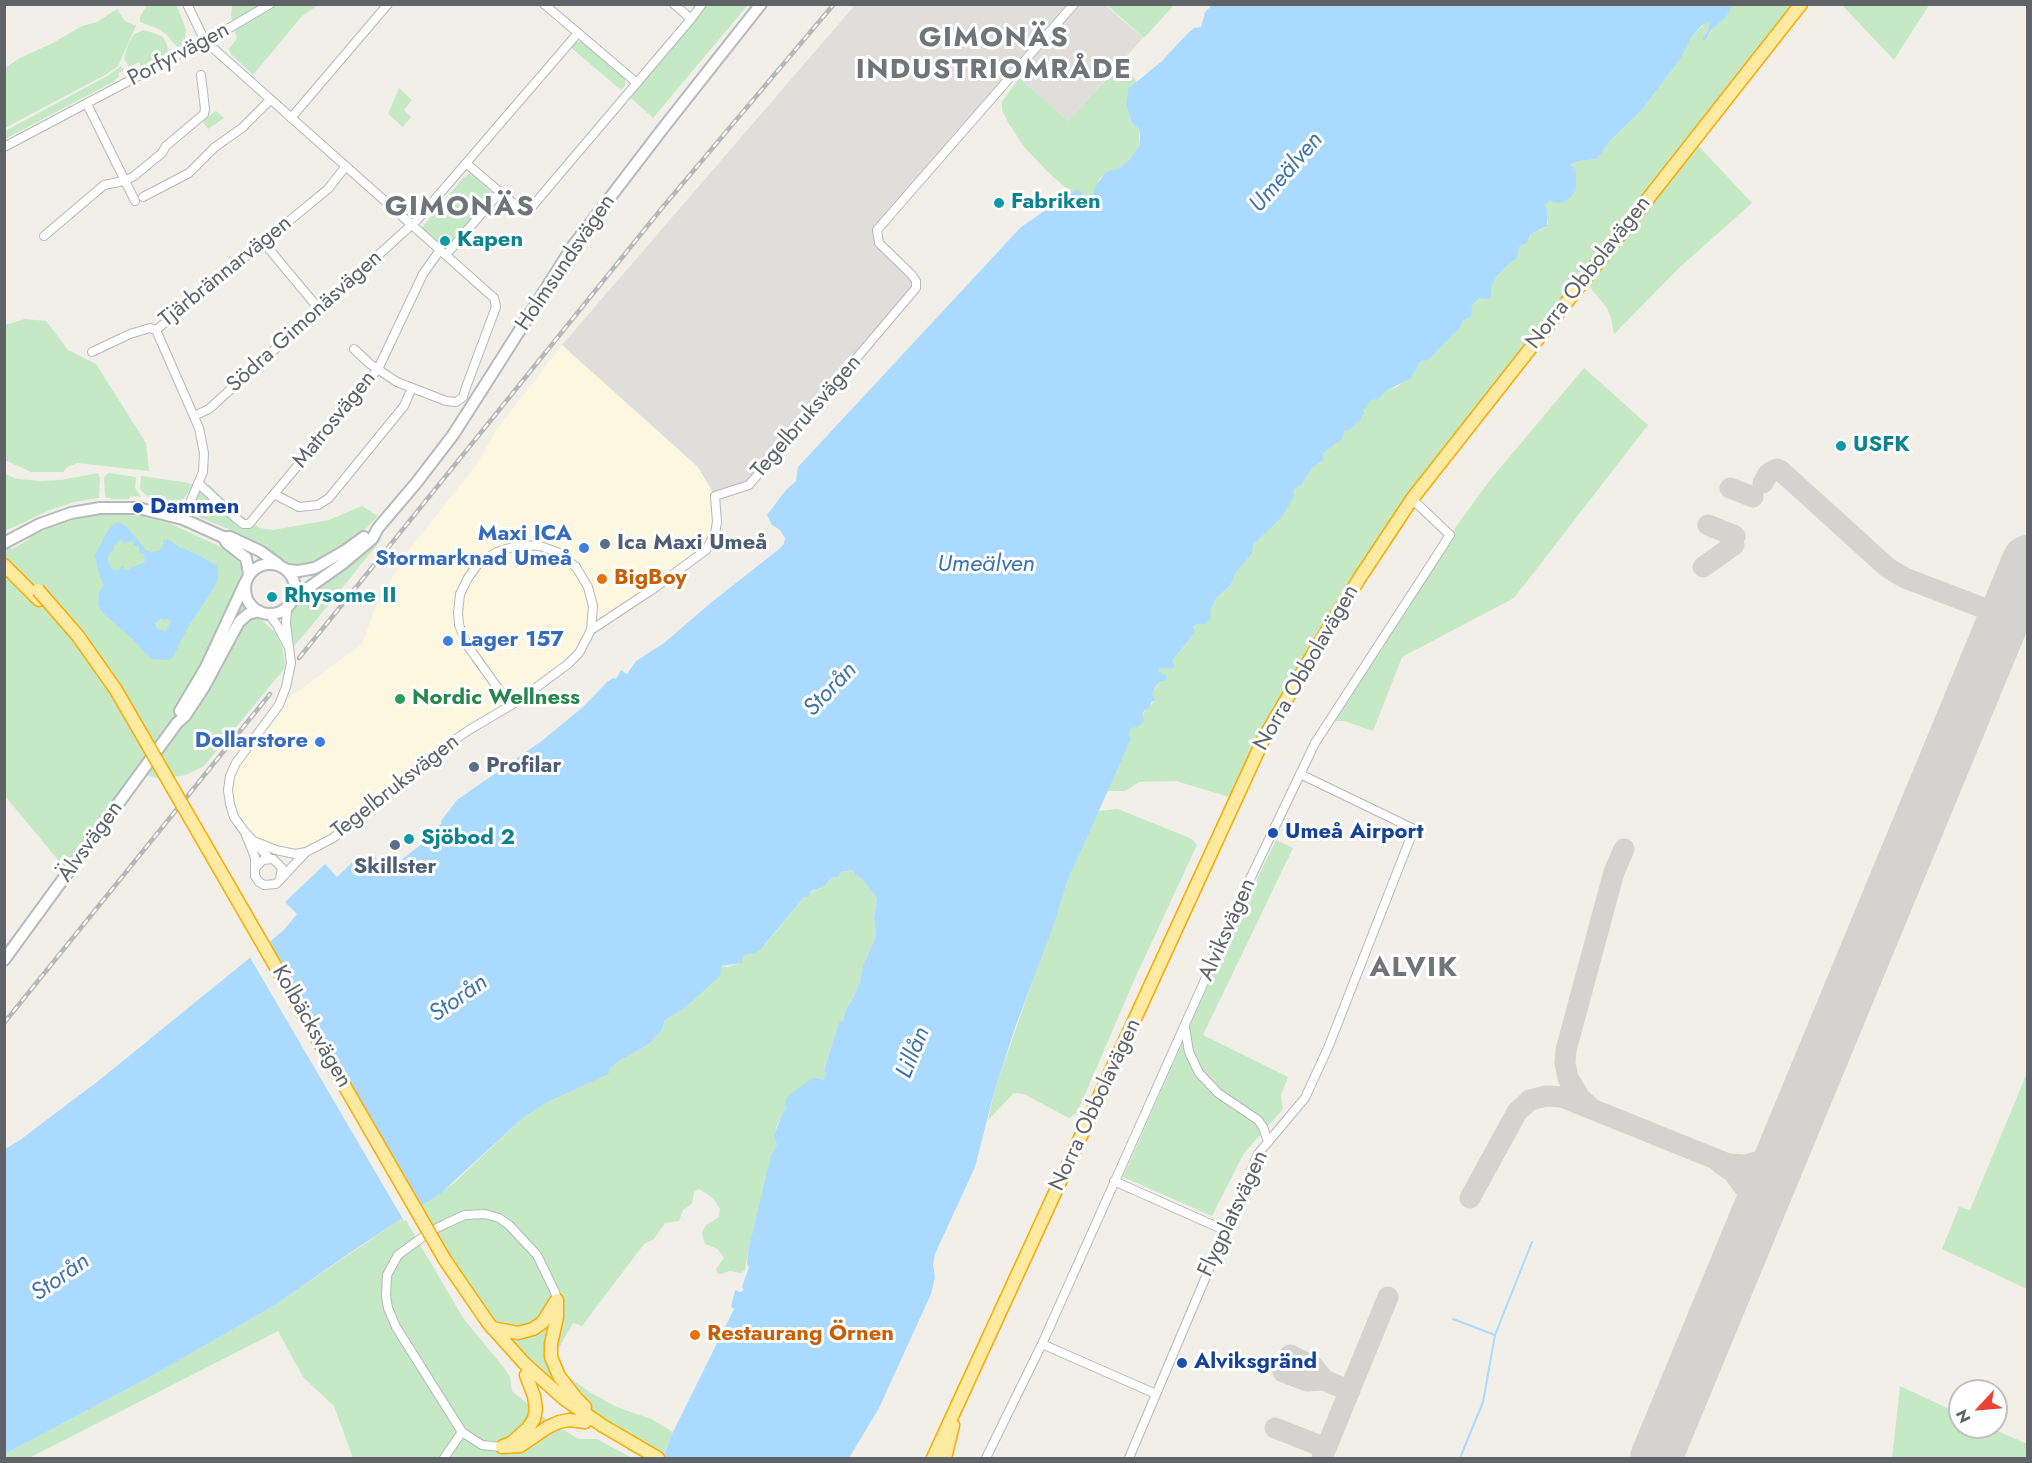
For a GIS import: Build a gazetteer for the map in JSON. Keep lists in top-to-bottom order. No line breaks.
{"streets":{"highway":["Norra Obbolavägen","Kolbäcksvägen"],"main road":["Holmsundsvägen","Älvsvägen"],"street":["Porfyrvägen","Tjärbrännarvägen","Södra Gimonäsvägen","Tegelbruksvägen","Matrosvägen","Alviksvägen","Flygplatsvägen"]},"crossings":[["Holmsundsvägen","Älvsvägen"],["Norra Obbolavägen","Alviksvägen"],["Alviksvägen","Flygplatsvägen"]],"districts":["GIMONÄS INDUSTRIOMRÅDE","GIMONÄS","ALVIK"],"water":["Umeälven","Storån","Lillån"],"places":["Fabriken","Kapen","USFK","Dammen","Ica Maxi Umeå","Maxi ICA Stormarknad Umeå","BigBoy","Rhysome II","Lager 157","Nordic Wellness","Dollarstore","Profilar","Umeå Airport","Sjöbod 2","Skillster","Restaurang Örnen","Alviksgränd"],"north":"bottom left"}
